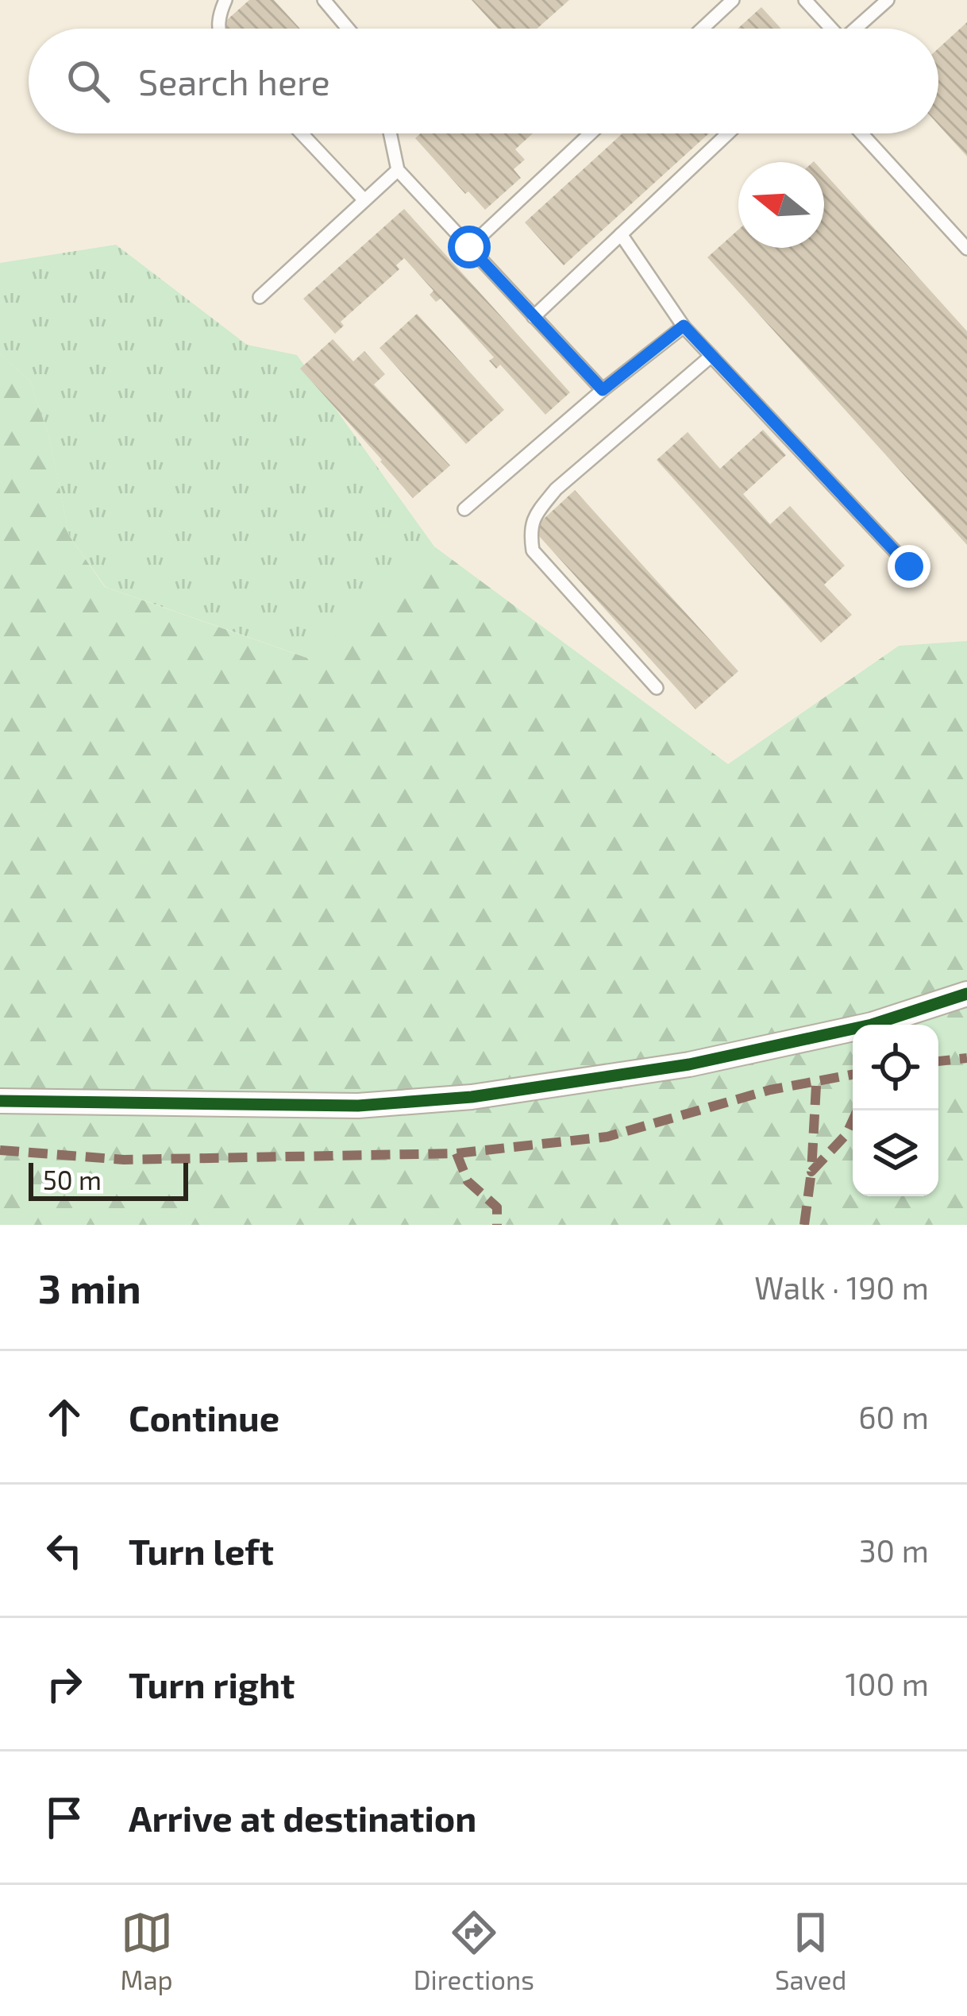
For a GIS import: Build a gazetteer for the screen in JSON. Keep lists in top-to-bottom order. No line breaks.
{"scale_bar":"50 m","north":"left","page":{"search":"Search here","scale":"50 m","heading":["3 min","Walk · 190 m"],"list":[["Continue","60 m"],["Turn left","30 m"],["Turn right","100 m"],"Arrive at destination"],"nav":["Map","Directions","Saved"]}}
